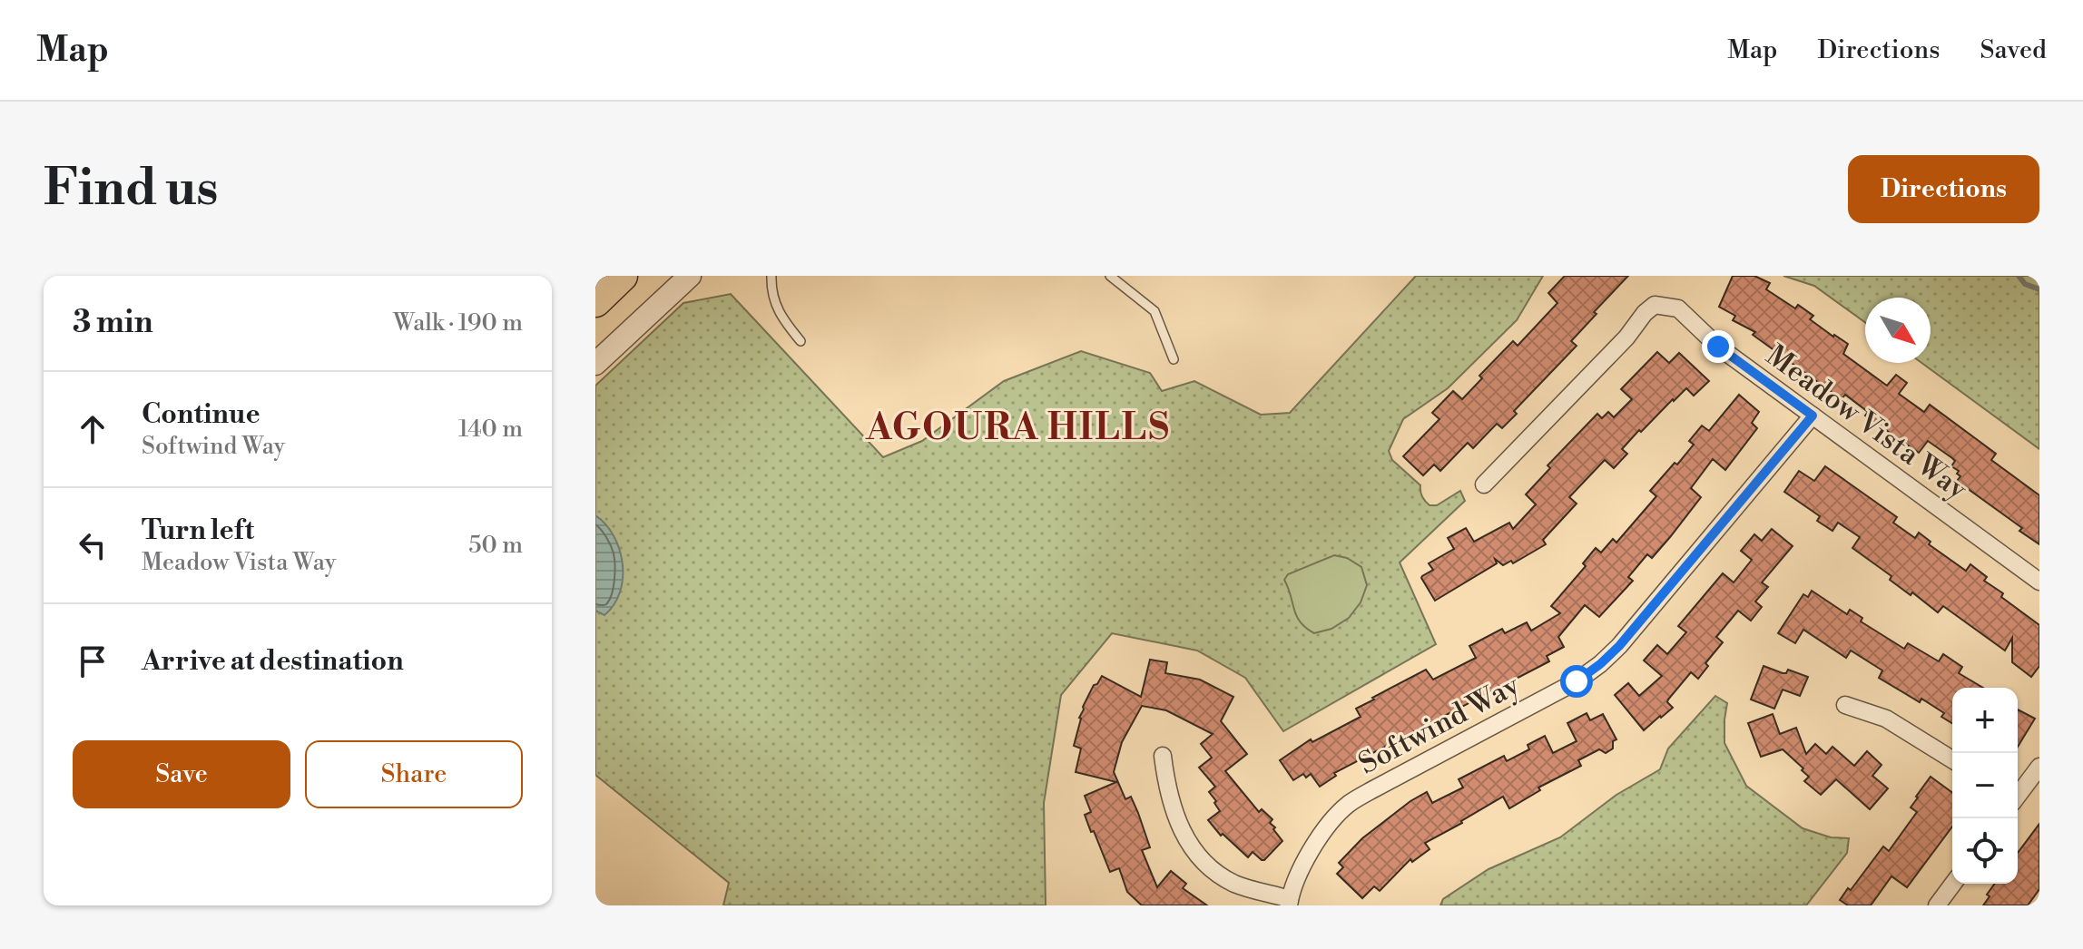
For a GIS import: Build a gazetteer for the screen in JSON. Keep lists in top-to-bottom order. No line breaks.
{"streets":{"street":["Meadow Vista Way","Softwind Way"]},"crossings":[["Meadow Vista Way","Softwind Way"]],"districts":["AGOURA HILLS"],"north":"bottom right","page":{"header":"Map","nav":["Map","Directions","Saved"],"buttons":["Directions",["Save","Share"]],"title":"Find us","heading":["3 min","Walk · 190 m"],"list":[["Continue","Softwind Way","140 m"],["Turn left","Meadow Vista Way","50 m"],"Arrive at destination"],"map_buttons":["+","−"]}}
